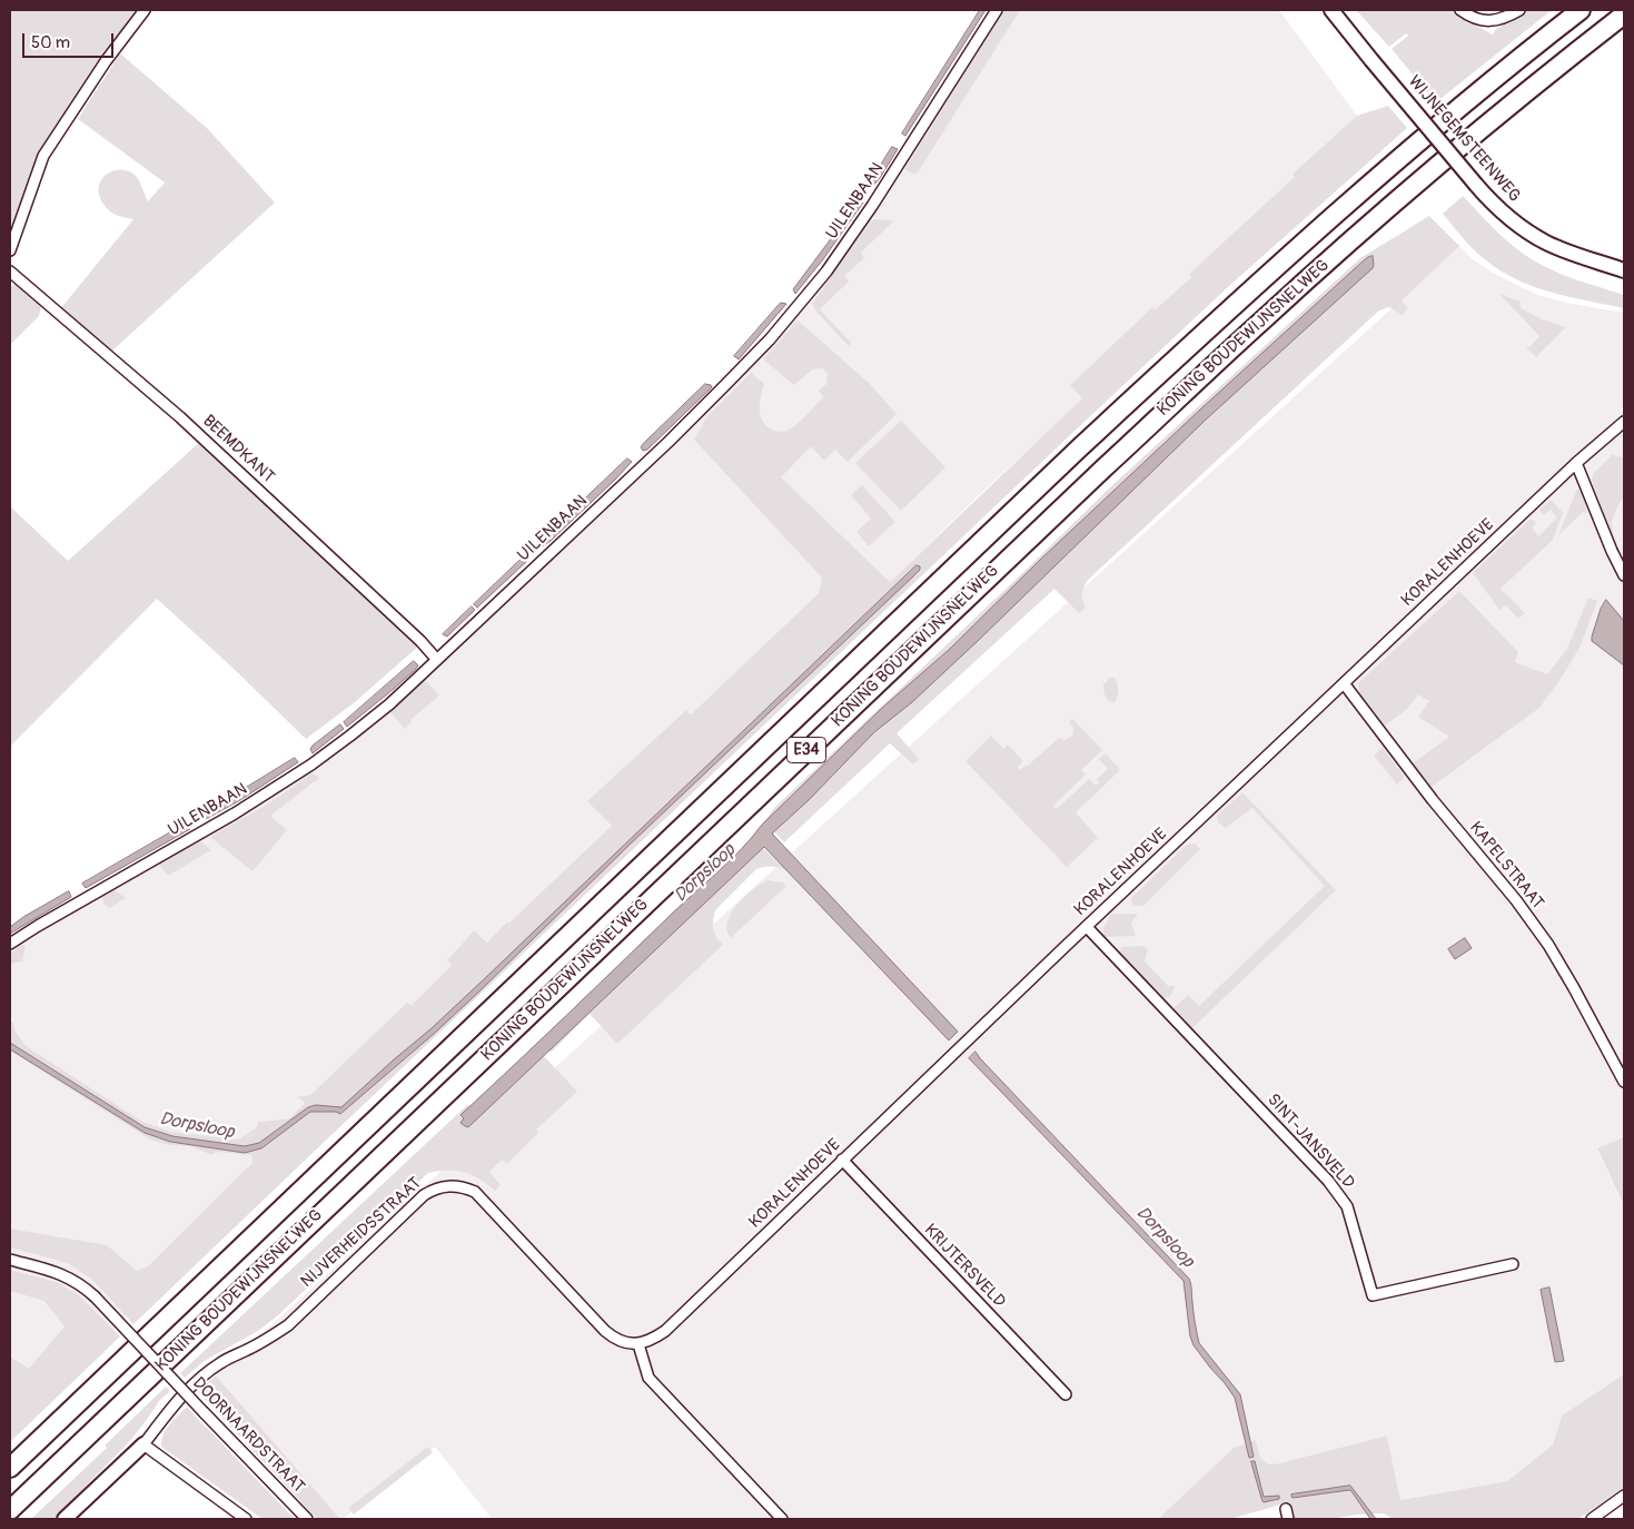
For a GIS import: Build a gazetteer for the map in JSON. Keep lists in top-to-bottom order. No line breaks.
{"streets":{"highway":["KONING BOUDEWIJNSNELWEG","E34"],"street":["WIJNEGEMSTEENWEG","UILENBAAN","BEEMDKANT","KORALENHOEVE","KAPELSTRAAT","SINT-JANSVELD","NIJVERHEIDSSTRAAT","KRIJTERSVELD","DOORNAARDSTRAAT"]},"crossings":[["UILENBAAN","BEEMDKANT"],["KORALENHOEVE","KAPELSTRAAT"],["KORALENHOEVE","SINT-JANSVELD"],["KORALENHOEVE","NIJVERHEIDSSTRAAT"],["KORALENHOEVE","KRIJTERSVELD"]],"water":["Dorpsloop"],"scale_bar":"50 m"}
